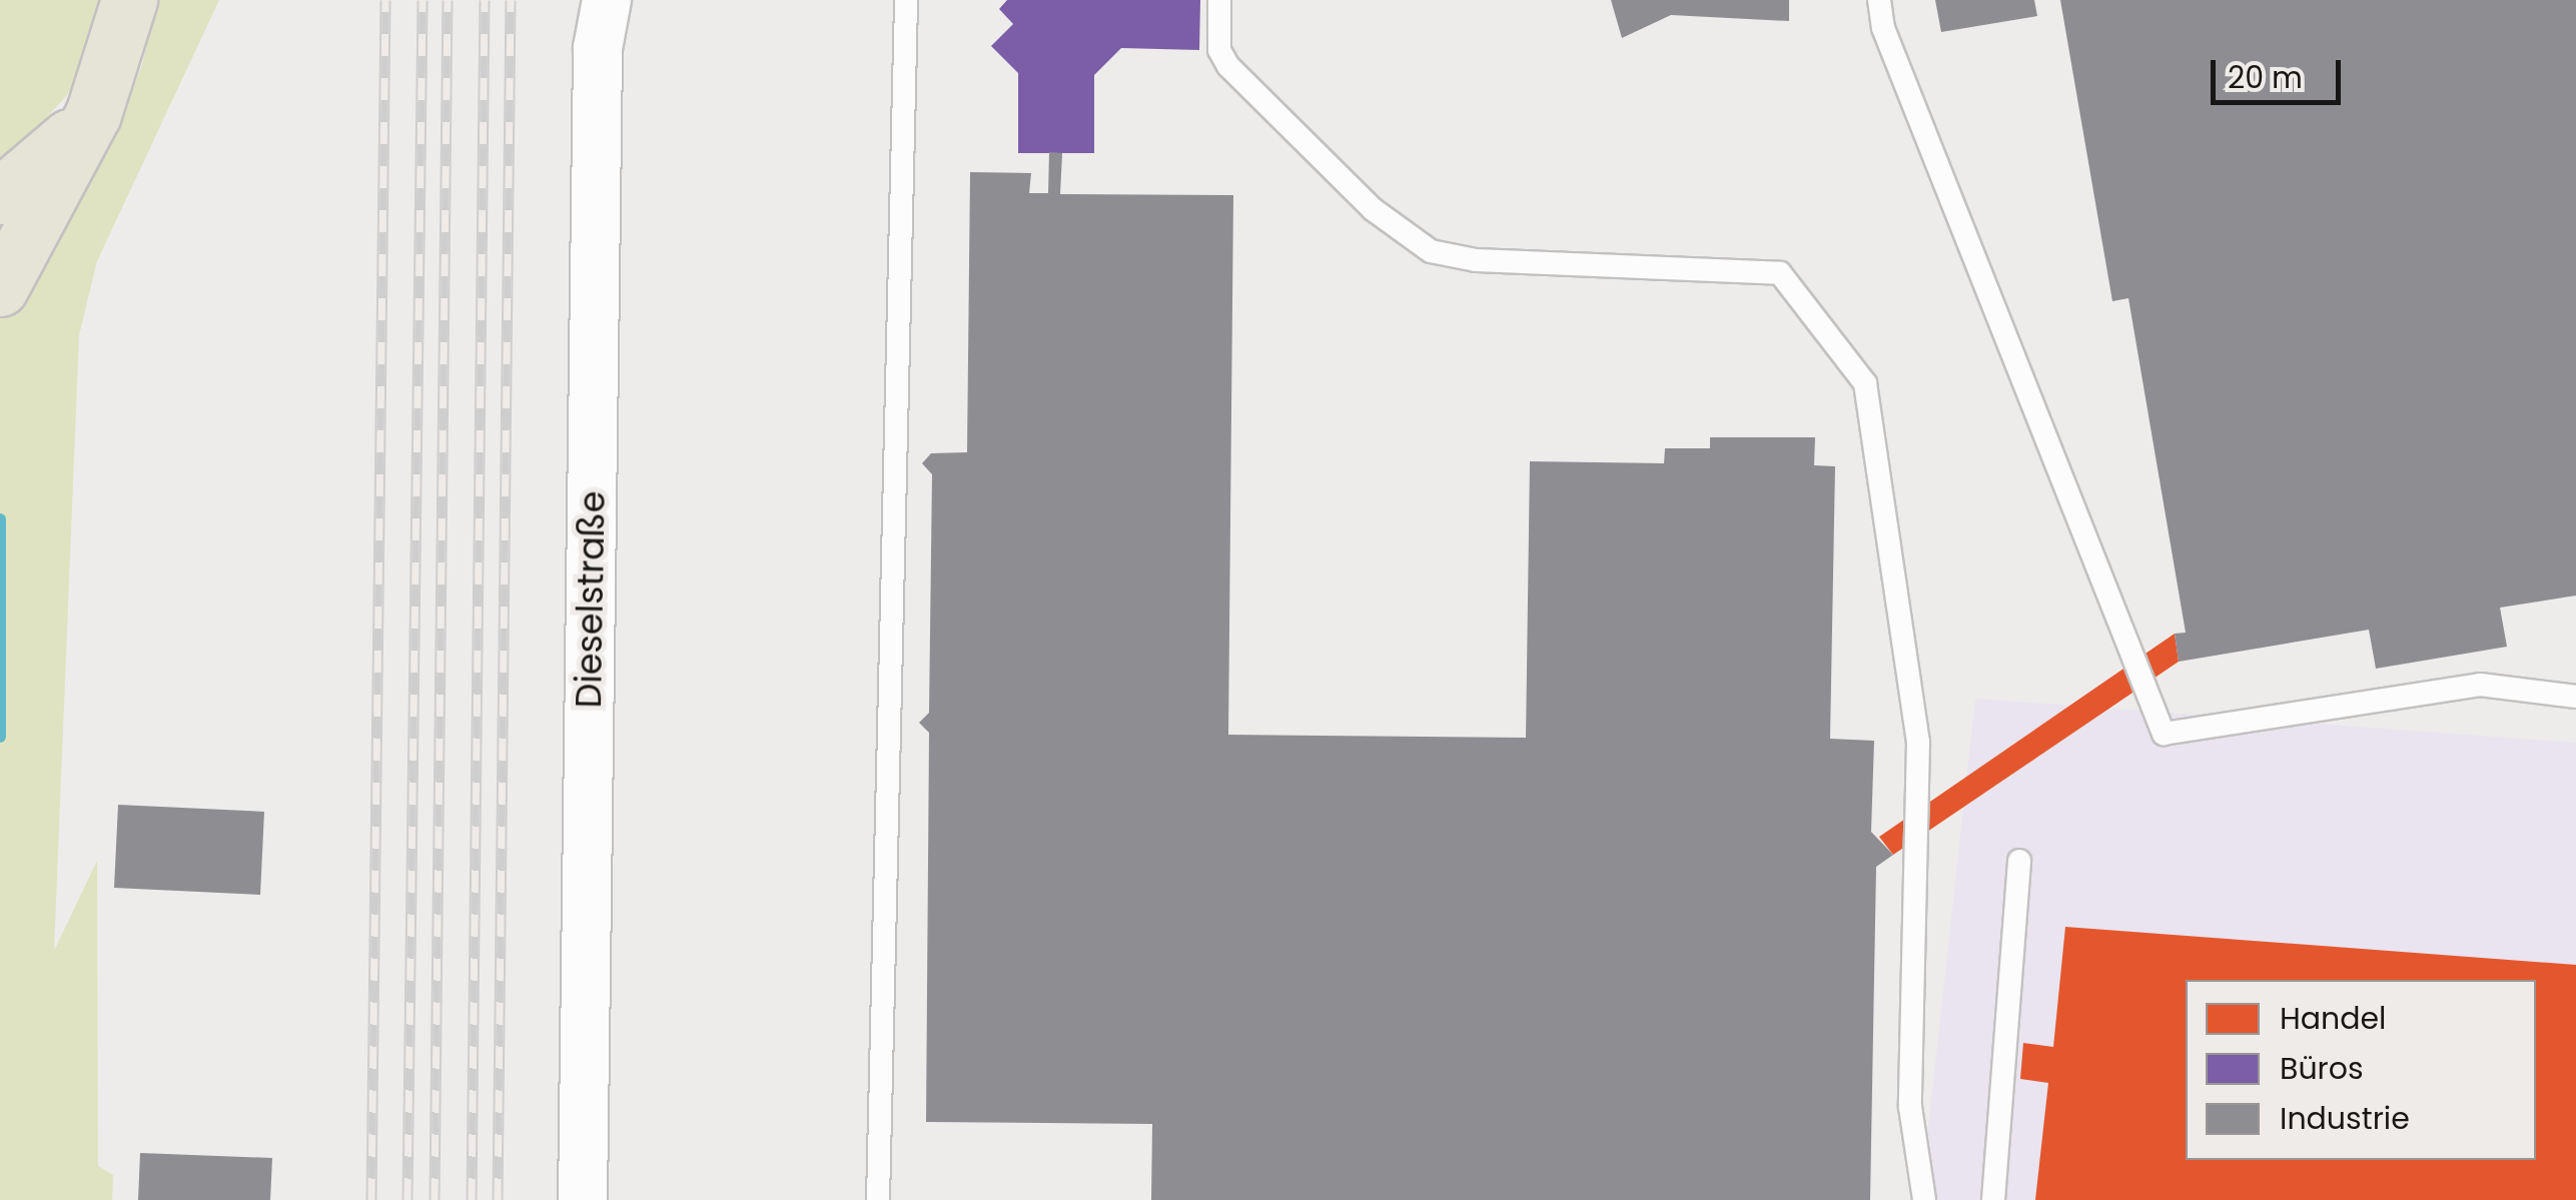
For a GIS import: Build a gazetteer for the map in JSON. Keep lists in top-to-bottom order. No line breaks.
{"streets":{"street":["Dieselstraße"]},"legend":["Handel","Büros","Industrie"],"scale_bar":"20 m"}
